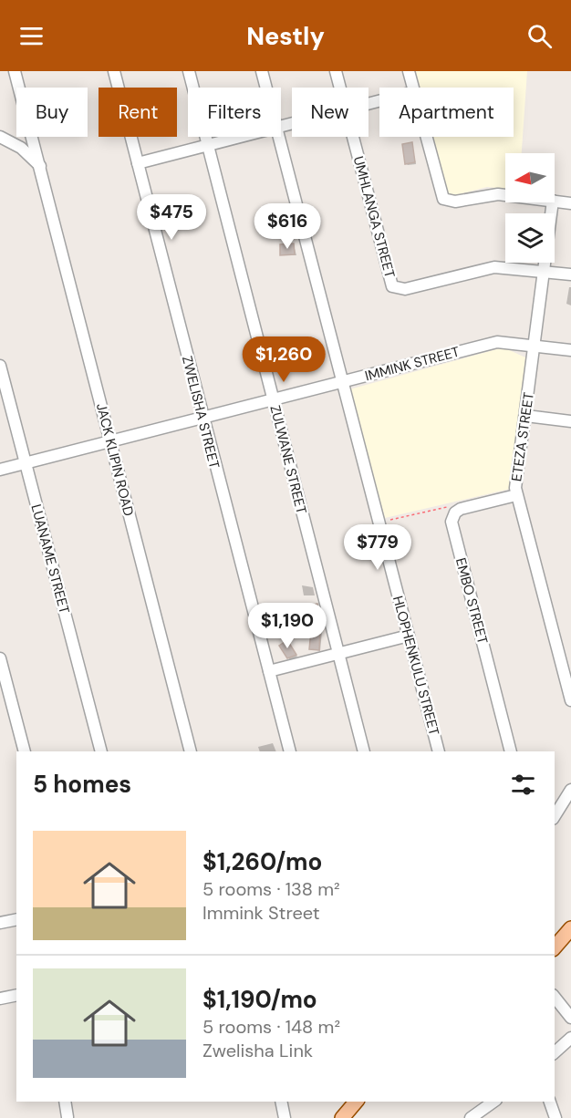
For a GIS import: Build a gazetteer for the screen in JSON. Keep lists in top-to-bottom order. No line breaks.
{"streets":{"street":["UMHLANGA STREET","IMMINK STREET","ZWELISHA STREET","ETEZA STREET","JACK KLIPIN ROAD","ZULWANE STREET","LUANAME STREET","EMBO STREET","HLOPHENKULU STREET"]},"crossings":[["UMHLANGA STREET","ETEZA STREET"],["IMMINK STREET","ZWELISHA STREET"],["IMMINK STREET","ETEZA STREET"],["IMMINK STREET","JACK KLIPIN ROAD"],["IMMINK STREET","ZULWANE STREET"],["IMMINK STREET","LUANAME STREET"],["IMMINK STREET","HLOPHENKULU STREET"]],"north":"left","page":{"header":"Nestly","chip":["Buy","Rent","Filters","New","Apartment"],"price":["$475","$616","$1,260","$779","$1,190"],"heading":"5 homes","list":[{"name":"$1,260/mo","note":"5 rooms · 138 m² · Immink Street"},{"name":"$1,190/mo","note":"5 rooms · 148 m² · Zwelisha Link"}]}}
